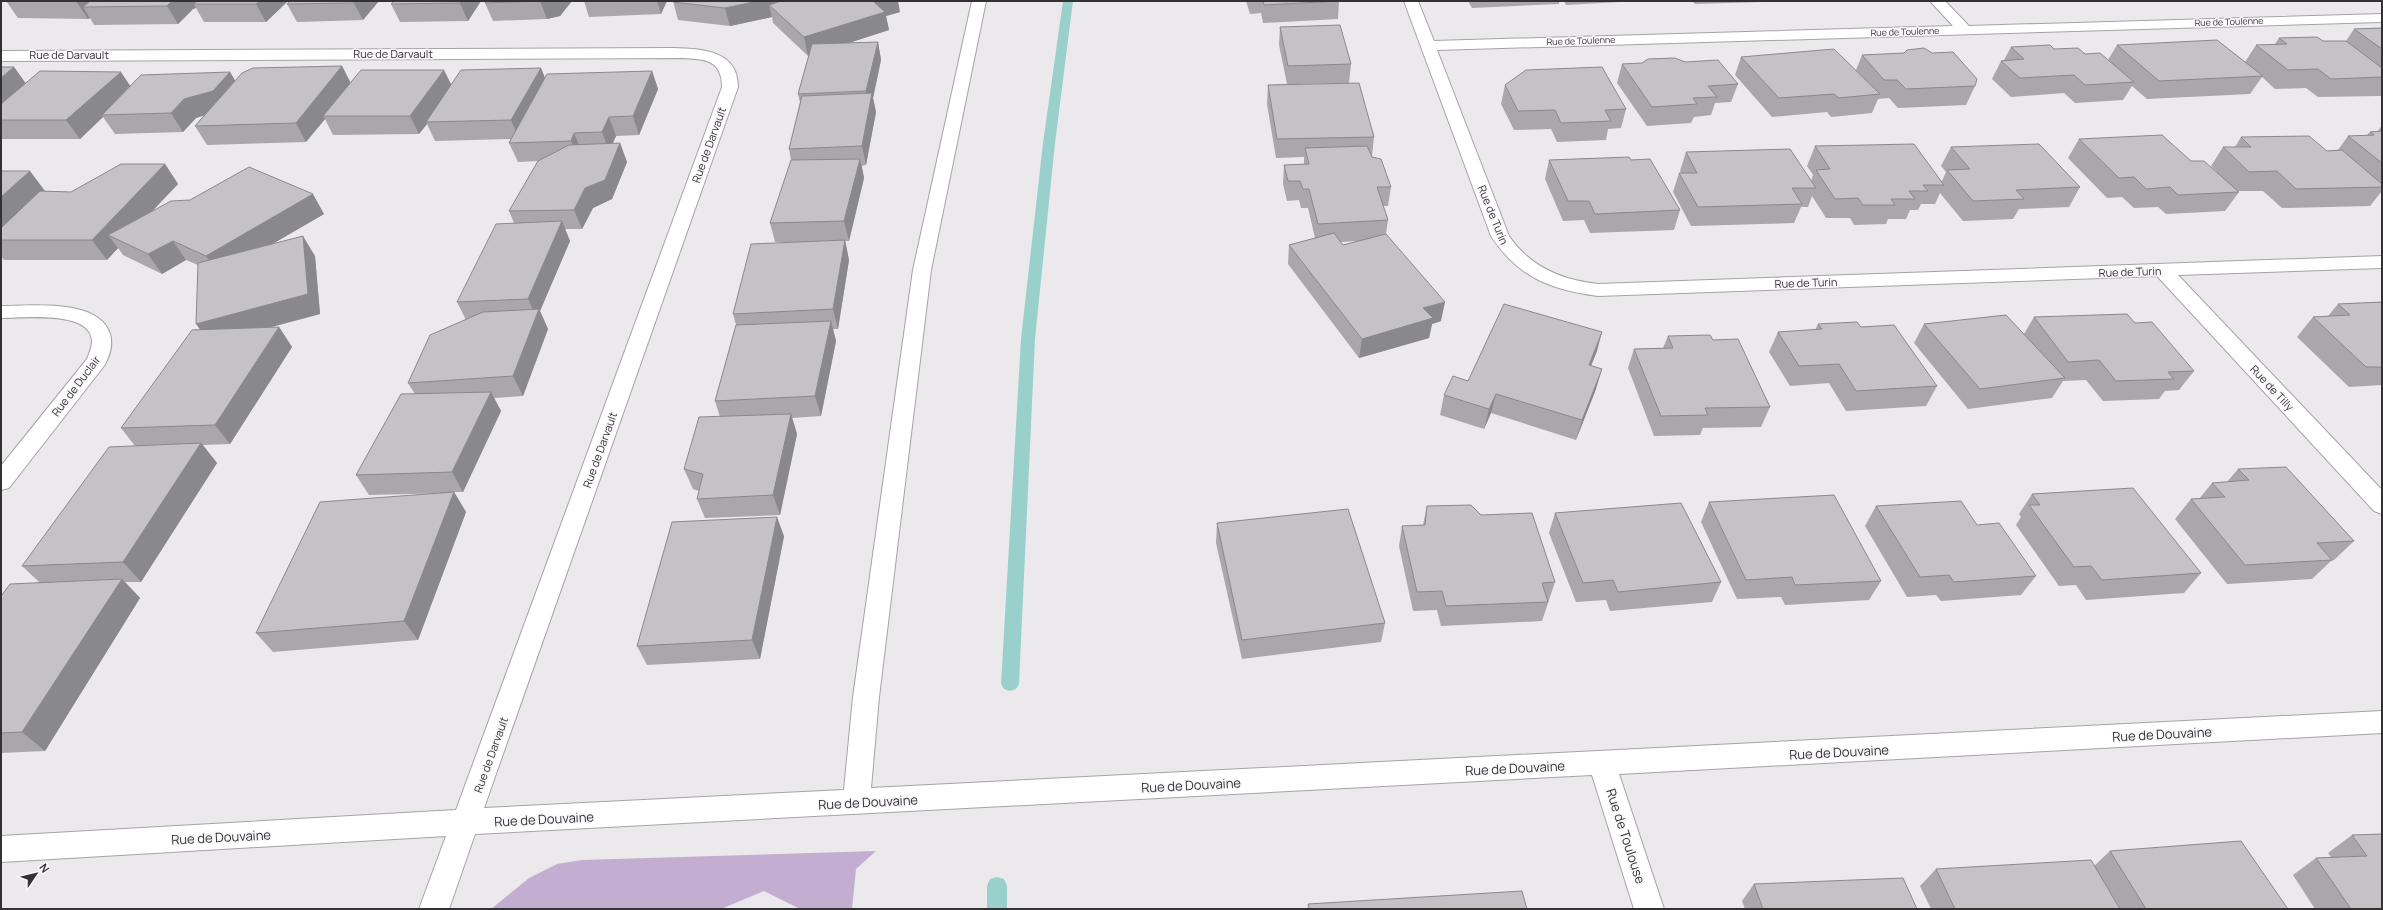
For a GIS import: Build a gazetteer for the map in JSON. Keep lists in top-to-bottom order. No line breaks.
{"streets":{"street":["Rue de Toulenne","Rue de Darvault","Rue de Turin","Rue de Duclair","Rue de Tilly","Rue de Douvaine","Rue de Toulouse"]},"crossings":[["Rue de Toulenne","Rue de Turin"],["Rue de Darvault","Rue de Douvaine"],["Rue de Turin","Rue de Tilly"],["Rue de Douvaine","Rue de Toulouse"]],"north":"top right"}
